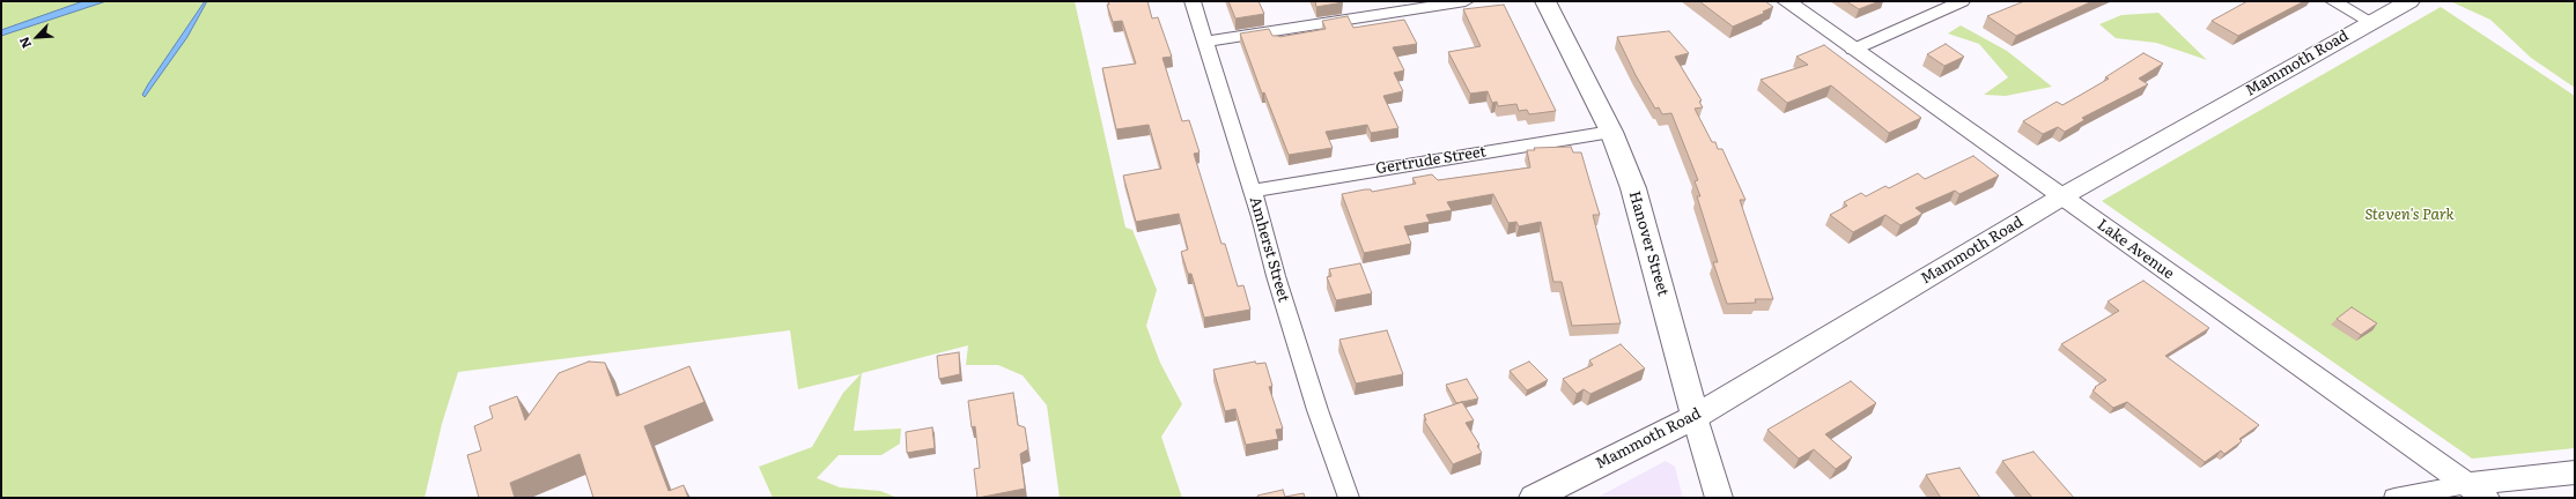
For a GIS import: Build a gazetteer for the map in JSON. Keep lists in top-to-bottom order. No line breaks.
{"streets":{"main road":["Mammoth Road","Hanover Street"],"street":["Gertrude Street","Amherst Street","Lake Avenue"]},"crossings":[["Mammoth Road","Hanover Street"],["Mammoth Road","Lake Avenue"],["Gertrude Street","Hanover Street"],["Gertrude Street","Amherst Street"]],"parks":["Steven's Park"],"north":"bottom left"}
